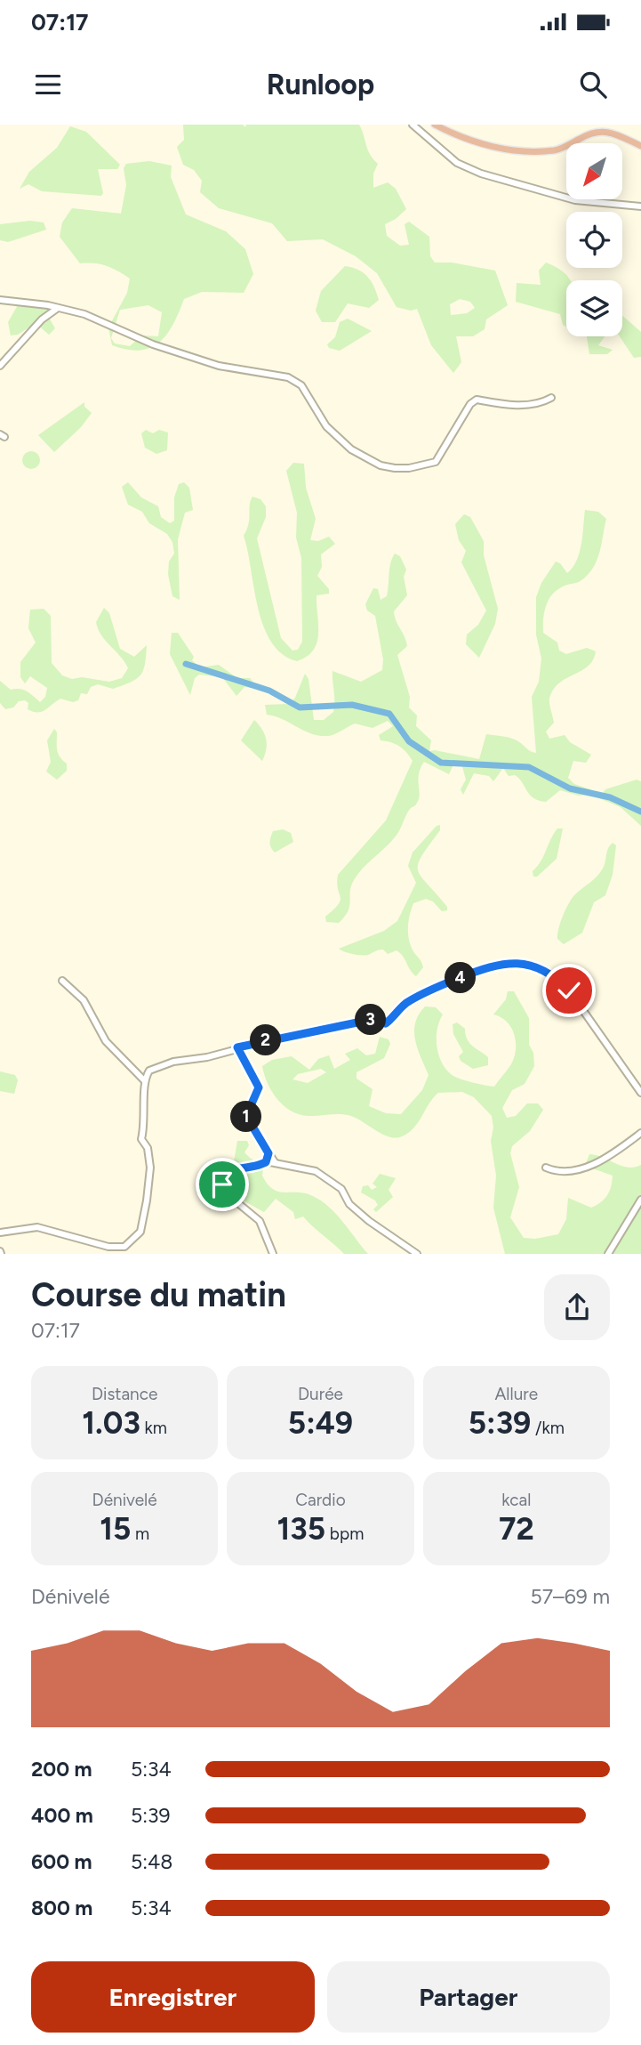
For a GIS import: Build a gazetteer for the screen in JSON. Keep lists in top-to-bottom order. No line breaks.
{"north":"bottom left","page":{"status":"07:17","header":"Runloop","pins":["4","3","2","1"],"heading":["Course du matin","07:17"],"stats":[["Distance","1.03 km"],["Durée","5:49"],["Allure","5:39 /km"],["Dénivelé","15 m"],["Cardio","135 bpm"],["kcal","72"]],"chart":["Dénivelé","57–69 m"],"list":[{"name":"200 m","note":"5:34"},{"name":"400 m","note":"5:39"},{"name":"600 m","note":"5:48"},{"name":"800 m","note":"5:34"}],"buttons":["Enregistrer","Partager"]}}
